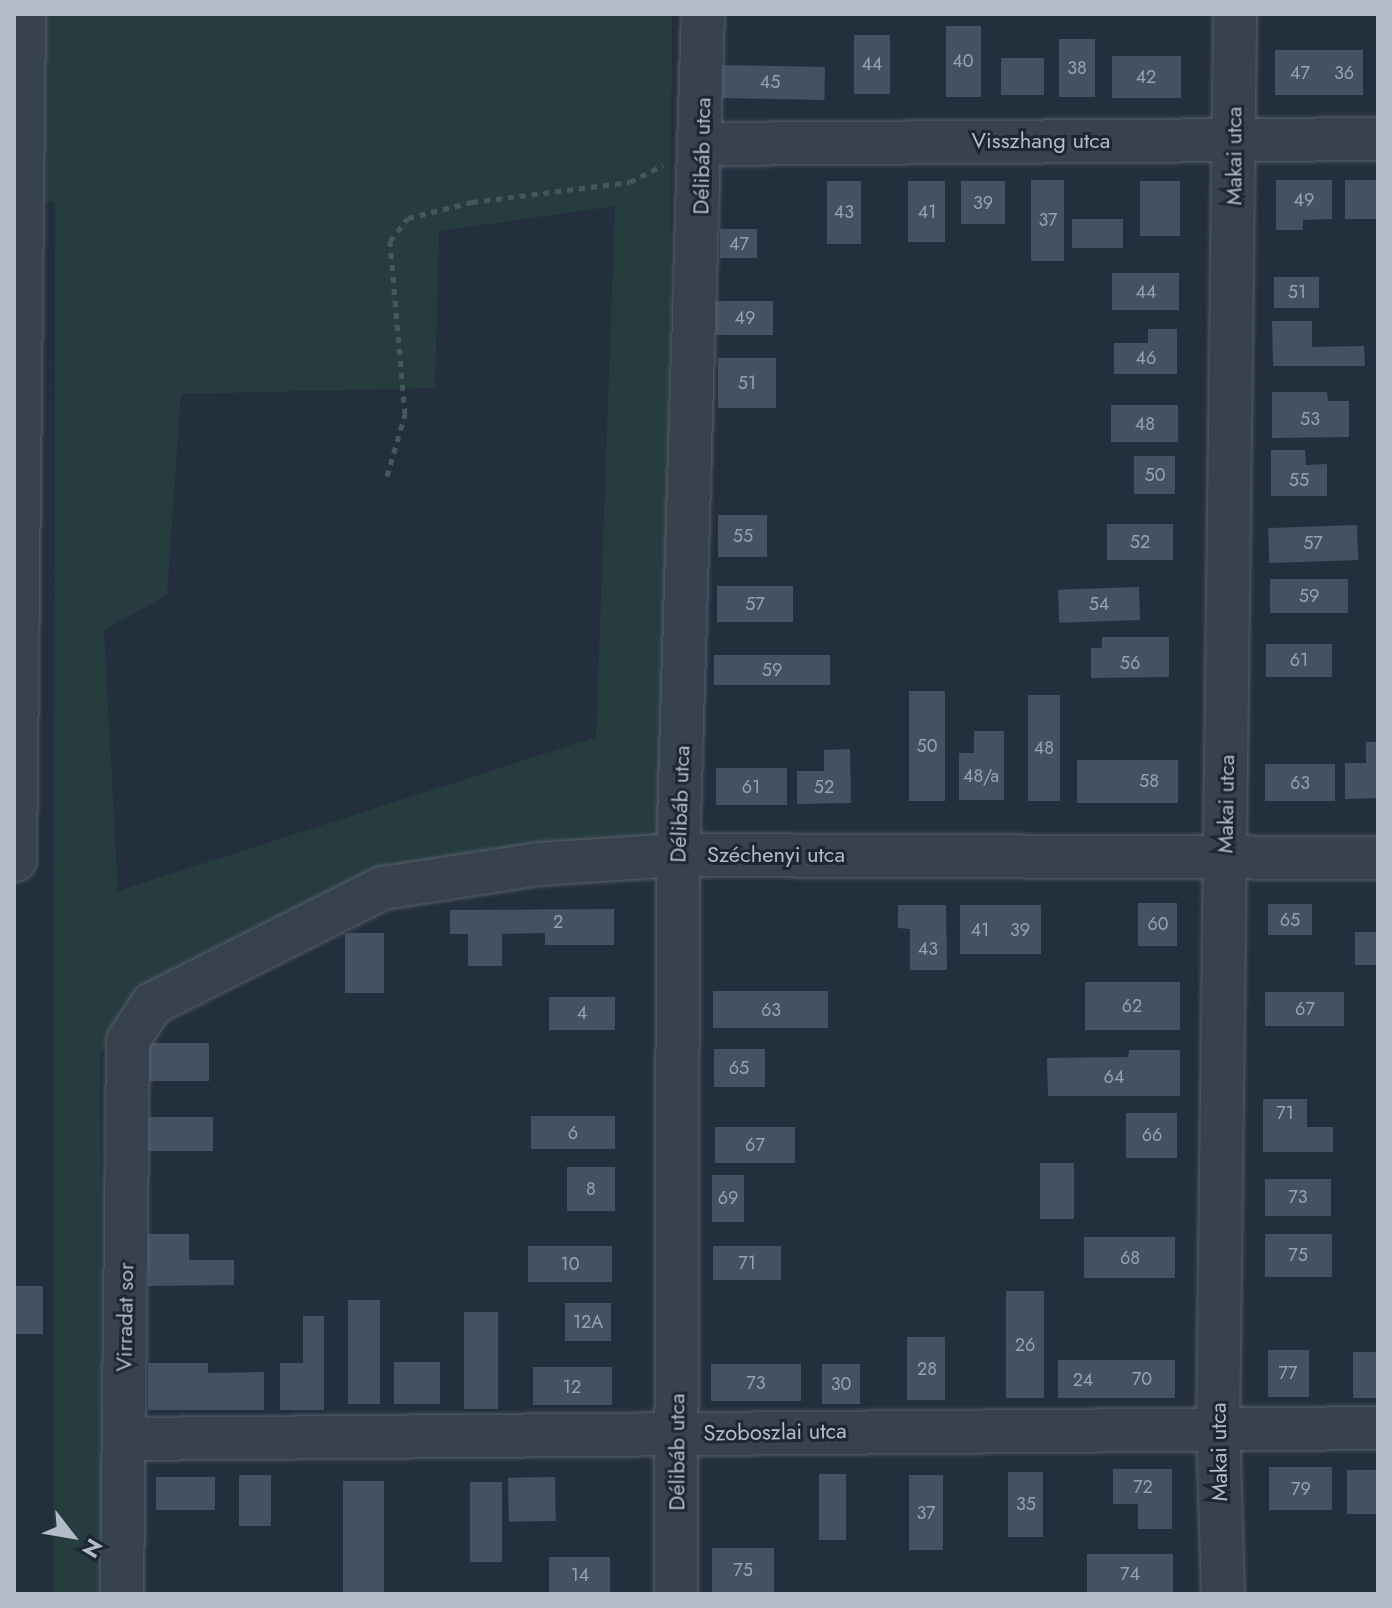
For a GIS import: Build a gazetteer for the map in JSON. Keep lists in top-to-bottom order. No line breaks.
{"streets":{"street":["Visszhang utca","Délibáb utca","Makai utca","Széchenyi utca","Virradat sor","Szoboszlai utca"]},"crossings":[["Visszhang utca","Délibáb utca"],["Visszhang utca","Makai utca"],["Délibáb utca","Széchenyi utca"],["Délibáb utca","Szoboszlai utca"],["Makai utca","Széchenyi utca"],["Makai utca","Szoboszlai utca"],["Széchenyi utca","Virradat sor"],["Virradat sor","Szoboszlai utca"]],"house_numbers":["40","44","38","47","36","42","45","49","39","43","41","37","47","44","51","49","46","51","53","48","50","55","55","52","57","59","57","54","61","56","59","50","48","48/a","58","63","61","52","65","2","60","41","39","43","62","67","63","4","65","64","71","6","66","67","8","73","69","75","68","71","10","12A","26","28","77","70","24","73","30","12","72","79","35","37","75","74","14"],"north":"bottom right"}
